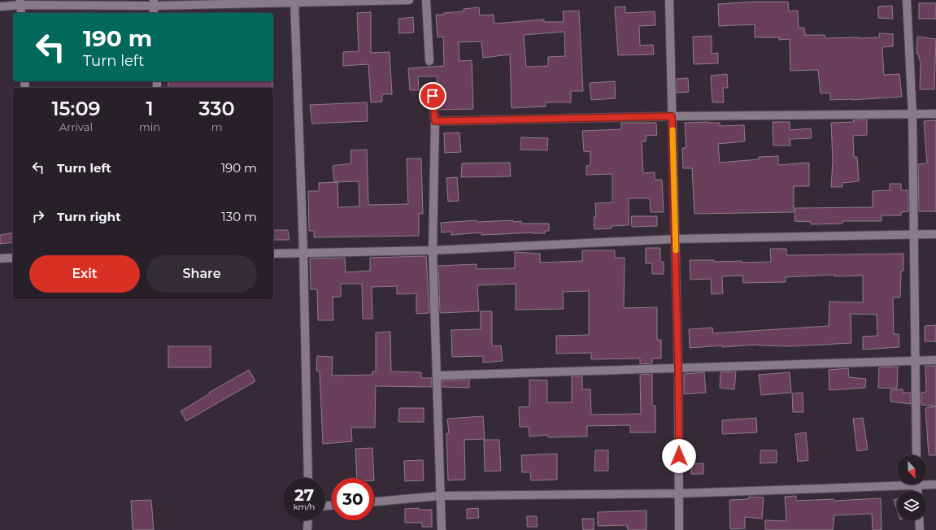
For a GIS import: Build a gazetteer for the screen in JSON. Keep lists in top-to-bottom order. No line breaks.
{"north":"bottom right","page":{"turn":["190 m","Turn left"],"eta":["15:09","Arrival","1","min","330","m"],"list":[{"name":"Turn left","value":"190 m"},{"name":"Turn right","value":"130 m"}],"buttons":["Exit","Share"],"speed":"27 km/h","limit":"30"}}
